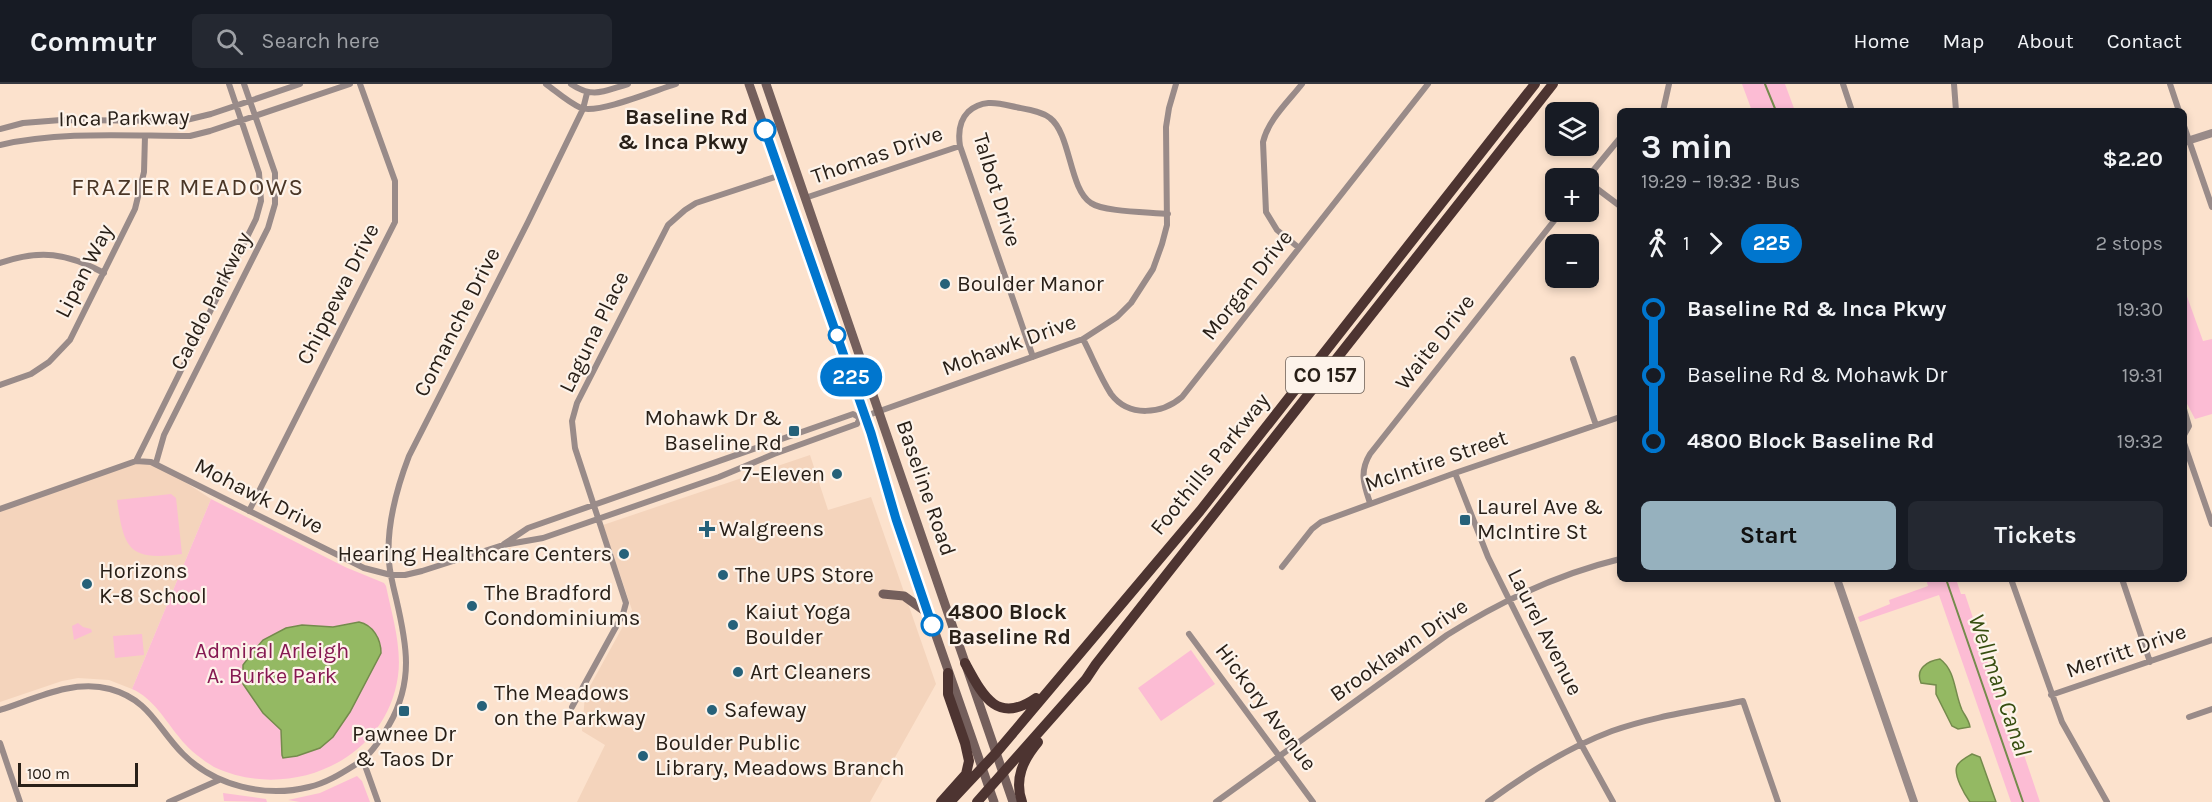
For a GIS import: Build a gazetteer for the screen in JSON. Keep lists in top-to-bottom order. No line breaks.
{"streets":{"highway":["CO 157","Foothills Parkway"],"main road":["Baseline Road"],"street":["Inca Parkway","Thomas Drive","Talbot Drive","Lipan Way","Morgan Drive","Chippewa Drive","Caddo Parkway","Comanche Drive","Laguna Place","Waite Drive","Mohawk Drive","McIntire Street","Laurel Avenue","Brooklawn Drive","Merritt Drive","Hickory Avenue"]},"crossings":[["Inca Parkway","Lipan Way"],["Inca Parkway","Caddo Parkway"],["Thomas Drive","Talbot Drive"],["Thomas Drive","Baseline Road"],["Talbot Drive","Mohawk Drive"],["Morgan Drive","Mohawk Drive"],["Chippewa Drive","Mohawk Drive"],["Caddo Parkway","Mohawk Drive"],["Comanche Drive","Mohawk Drive"],["Laguna Place","Mohawk Drive"],["Laguna Place","Baseline Road"],["Waite Drive","McIntire Street"],["Mohawk Drive","Baseline Road"],["McIntire Street","Laurel Avenue"],["Foothills Parkway","Baseline Road"],["Laurel Avenue","Brooklawn Drive"],["Brooklawn Drive","Hickory Avenue"]],"districts":["FRAZIER MEADOWS"],"water":["Wellman Canal"],"parks":["Admiral Arleigh A. Burke Park"],"places":{"other":["Baseline Rd & Inca Pkwy","Boulder Manor","7-Eleven","Hearing Healthcare Centers","The UPS Store","Horizons K-8 School","The Bradford Condominiums","Kaiut Yoga Boulder","4800 Block Baseline Rd","Art Cleaners","The Meadows on the Parkway","Safeway","Boulder Public Library, Meadows Branch"],"transit":["Mohawk Dr & Baseline Rd","Laurel Ave & McIntire St","Pawnee Dr & Taos Dr"],"health":["Walgreens"]},"lines":["bus line 225"],"scale_bar":"100 m","page":{"header":"Commutr","search":"Search here","nav":["Home","Map","About","Contact"],"on_map":"225","map_buttons":["+","−"],"heading":["3 min","19:29 – 19:32 · Bus","$2.20"],"legs":["1","225","2 stops"],"list":[{"name":"Baseline Rd & Inca Pkwy","value":"19:30"},{"name":"Baseline Rd & Mohawk Dr","value":"19:31"},{"name":"4800 Block Baseline Rd","value":"19:32"}],"buttons":["Start","Tickets"],"scale":"100 m"}}
